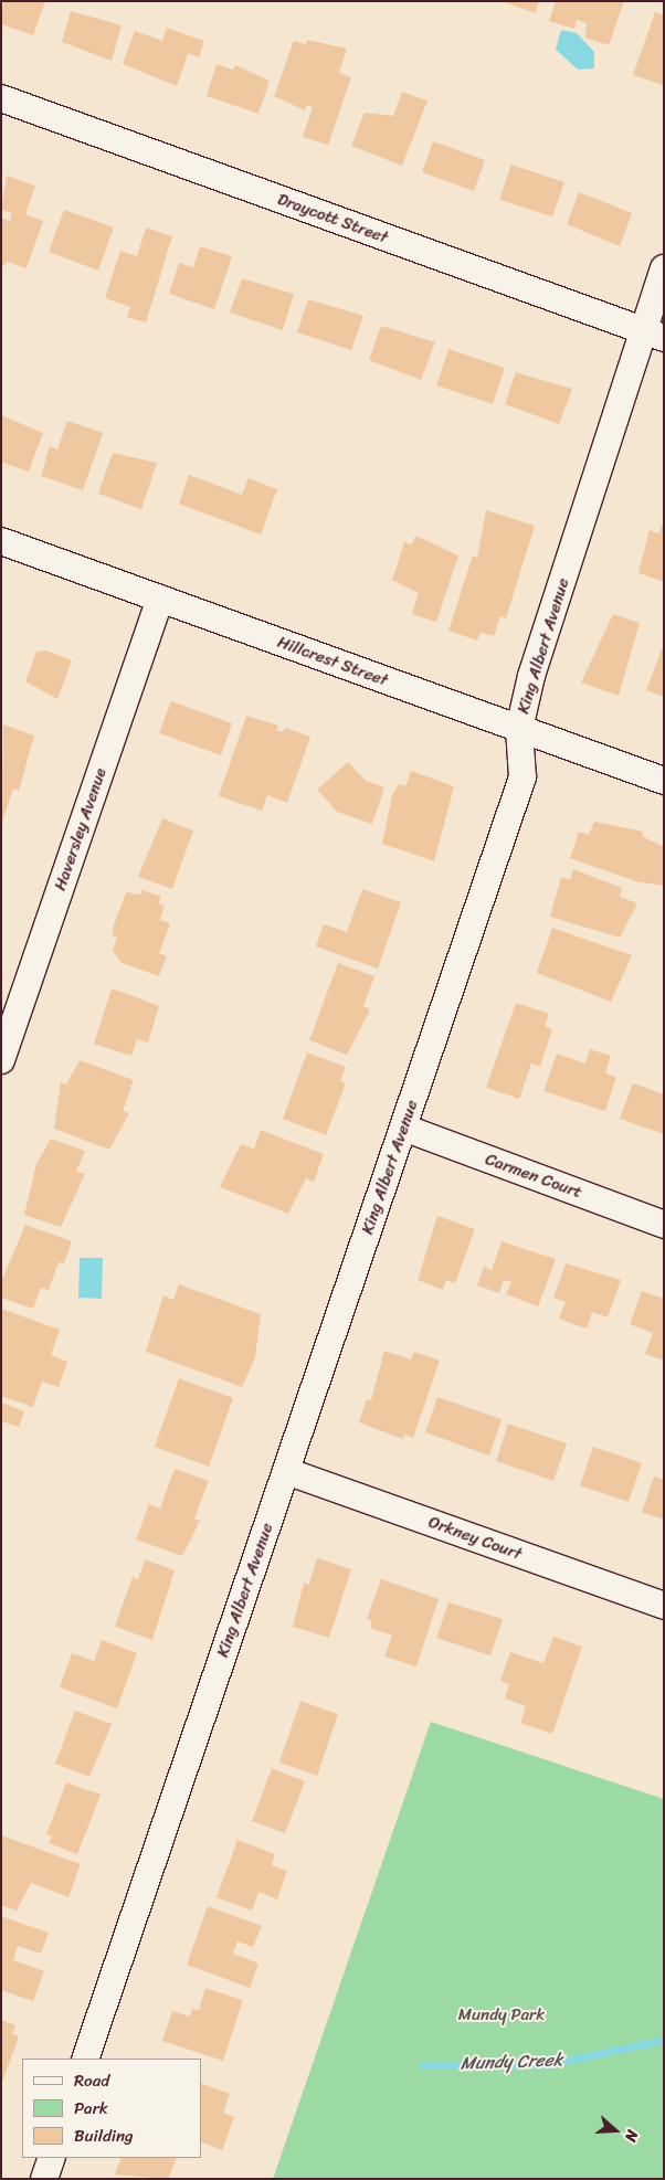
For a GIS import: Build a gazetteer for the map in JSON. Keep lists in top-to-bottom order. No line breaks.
{"streets":{"street":["Draycott Street","King Albert Avenue","Hillcrest Street","Haversley Avenue","Carmen Court","Orkney Court"]},"crossings":[["Draycott Street","King Albert Avenue"],["King Albert Avenue","Hillcrest Street"],["King Albert Avenue","Carmen Court"],["King Albert Avenue","Orkney Court"],["Hillcrest Street","Haversley Avenue"]],"water":["Mundy Creek"],"parks":["Mundy Park"],"legend":["Road","Park","Building"],"north":"right"}
